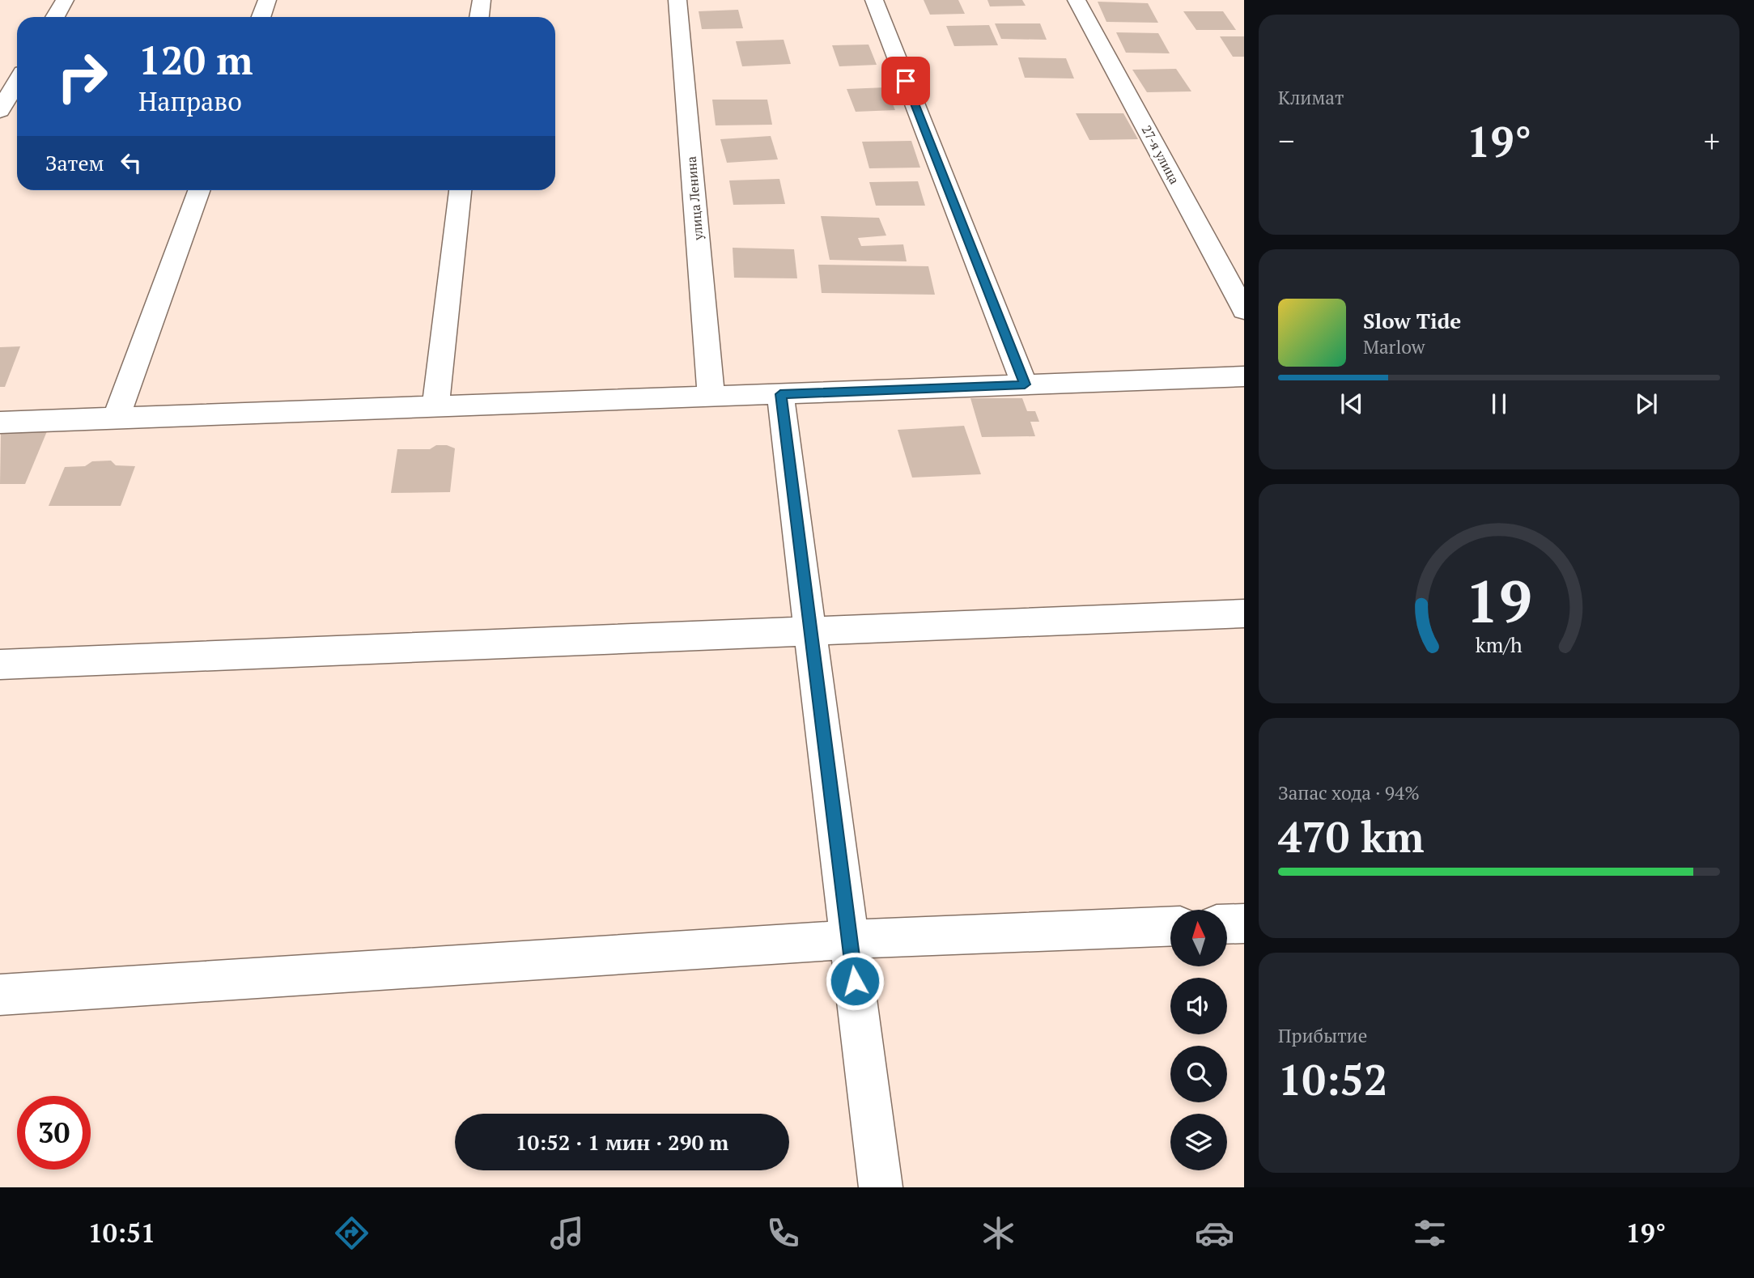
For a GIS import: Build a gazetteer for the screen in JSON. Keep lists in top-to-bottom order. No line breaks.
{"streets":{"street":["27-я улица","улица Ленина"]},"north":"top","page":{"tile":["Климат",["Запас хода · 94%","470 km"],["Прибытие","10:52"]],"turn":["120 m","Направо"],"heat":["−","19°","+"],"then":"Затем","song":["Slow Tide","Marlow"],"limit":"30","trip":"10:52 · 1 мин · 290 m","tabs":["10:51","19°"],"gauge":["19","km/h"]}}
